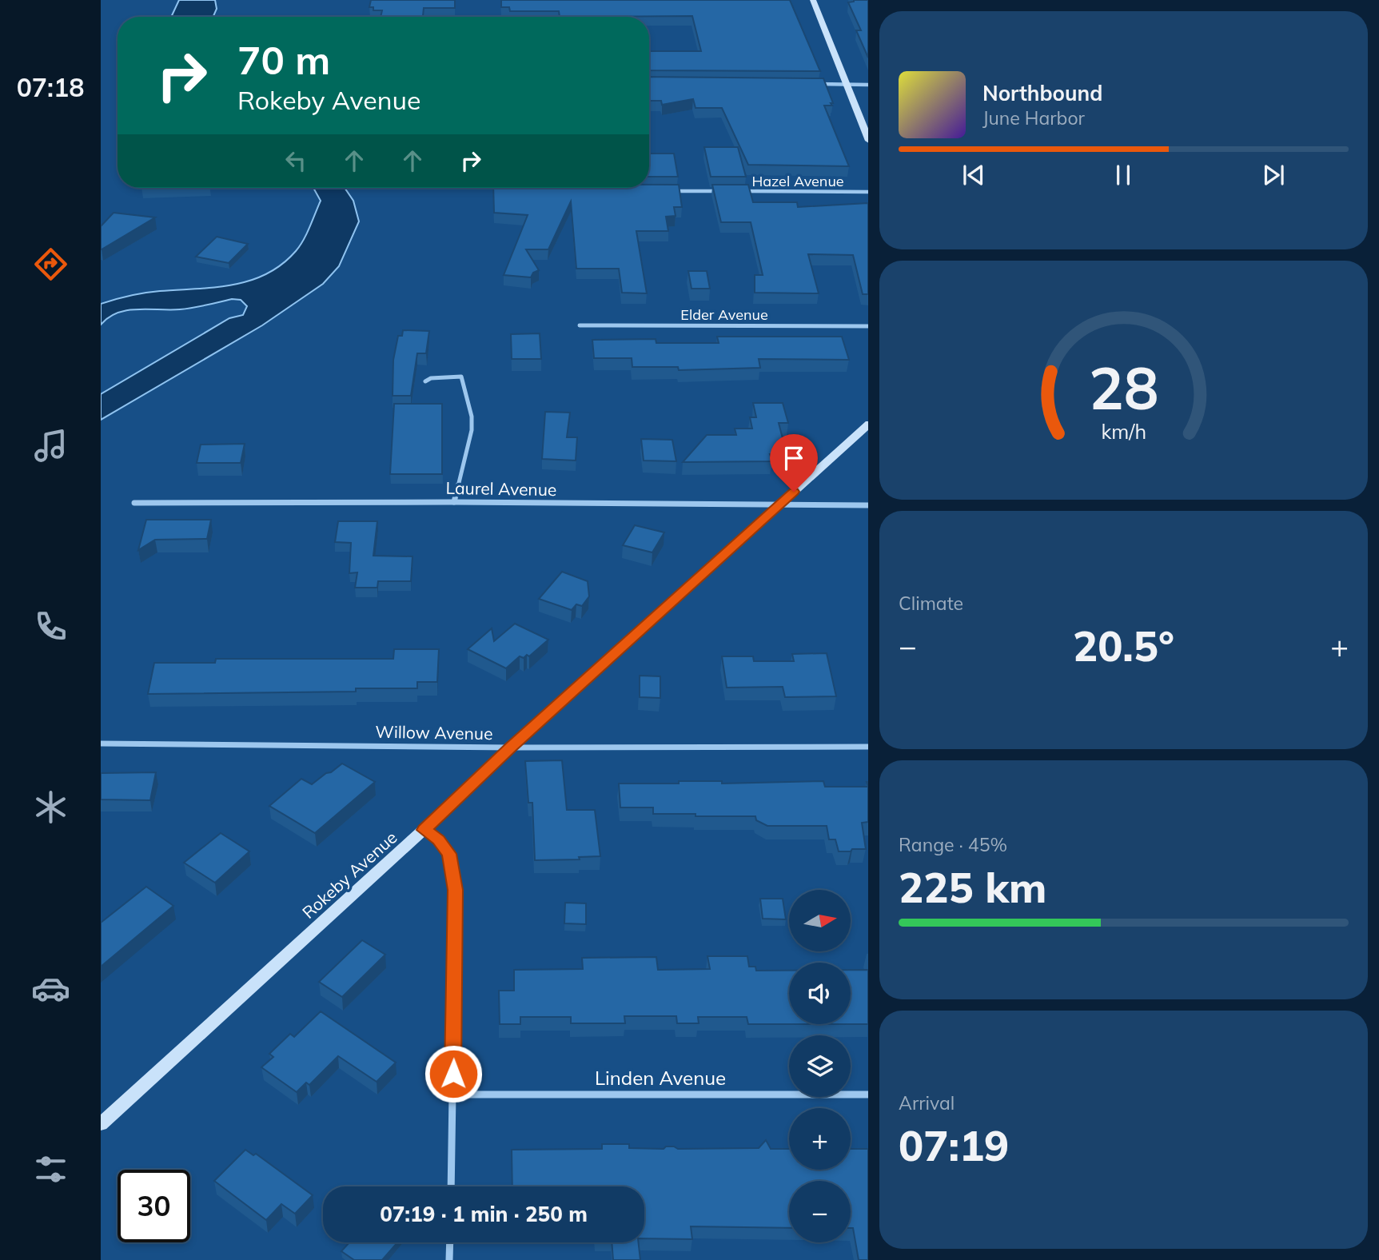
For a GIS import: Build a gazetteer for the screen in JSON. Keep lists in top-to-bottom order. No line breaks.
{"streets":{"street":["Hazel Avenue","Elder Avenue","Laurel Avenue","Willow Avenue","Rokeby Avenue","Linden Avenue"]},"crossings":[["Laurel Avenue","Rokeby Avenue"],["Willow Avenue","Rokeby Avenue"]],"north":"right","page":{"tabs":"07:18","turn":["70 m","Rokeby Avenue"],"song":["Northbound","June Harbor"],"tile":["Climate",["Range · 45%","225 km"],["Arrival","07:19"]],"heat":["−","20.5°","+"],"map_buttons":["+","−"],"limit":"30","trip":"07:19 · 1 min · 250 m","gauge":["28","km/h"]}}
